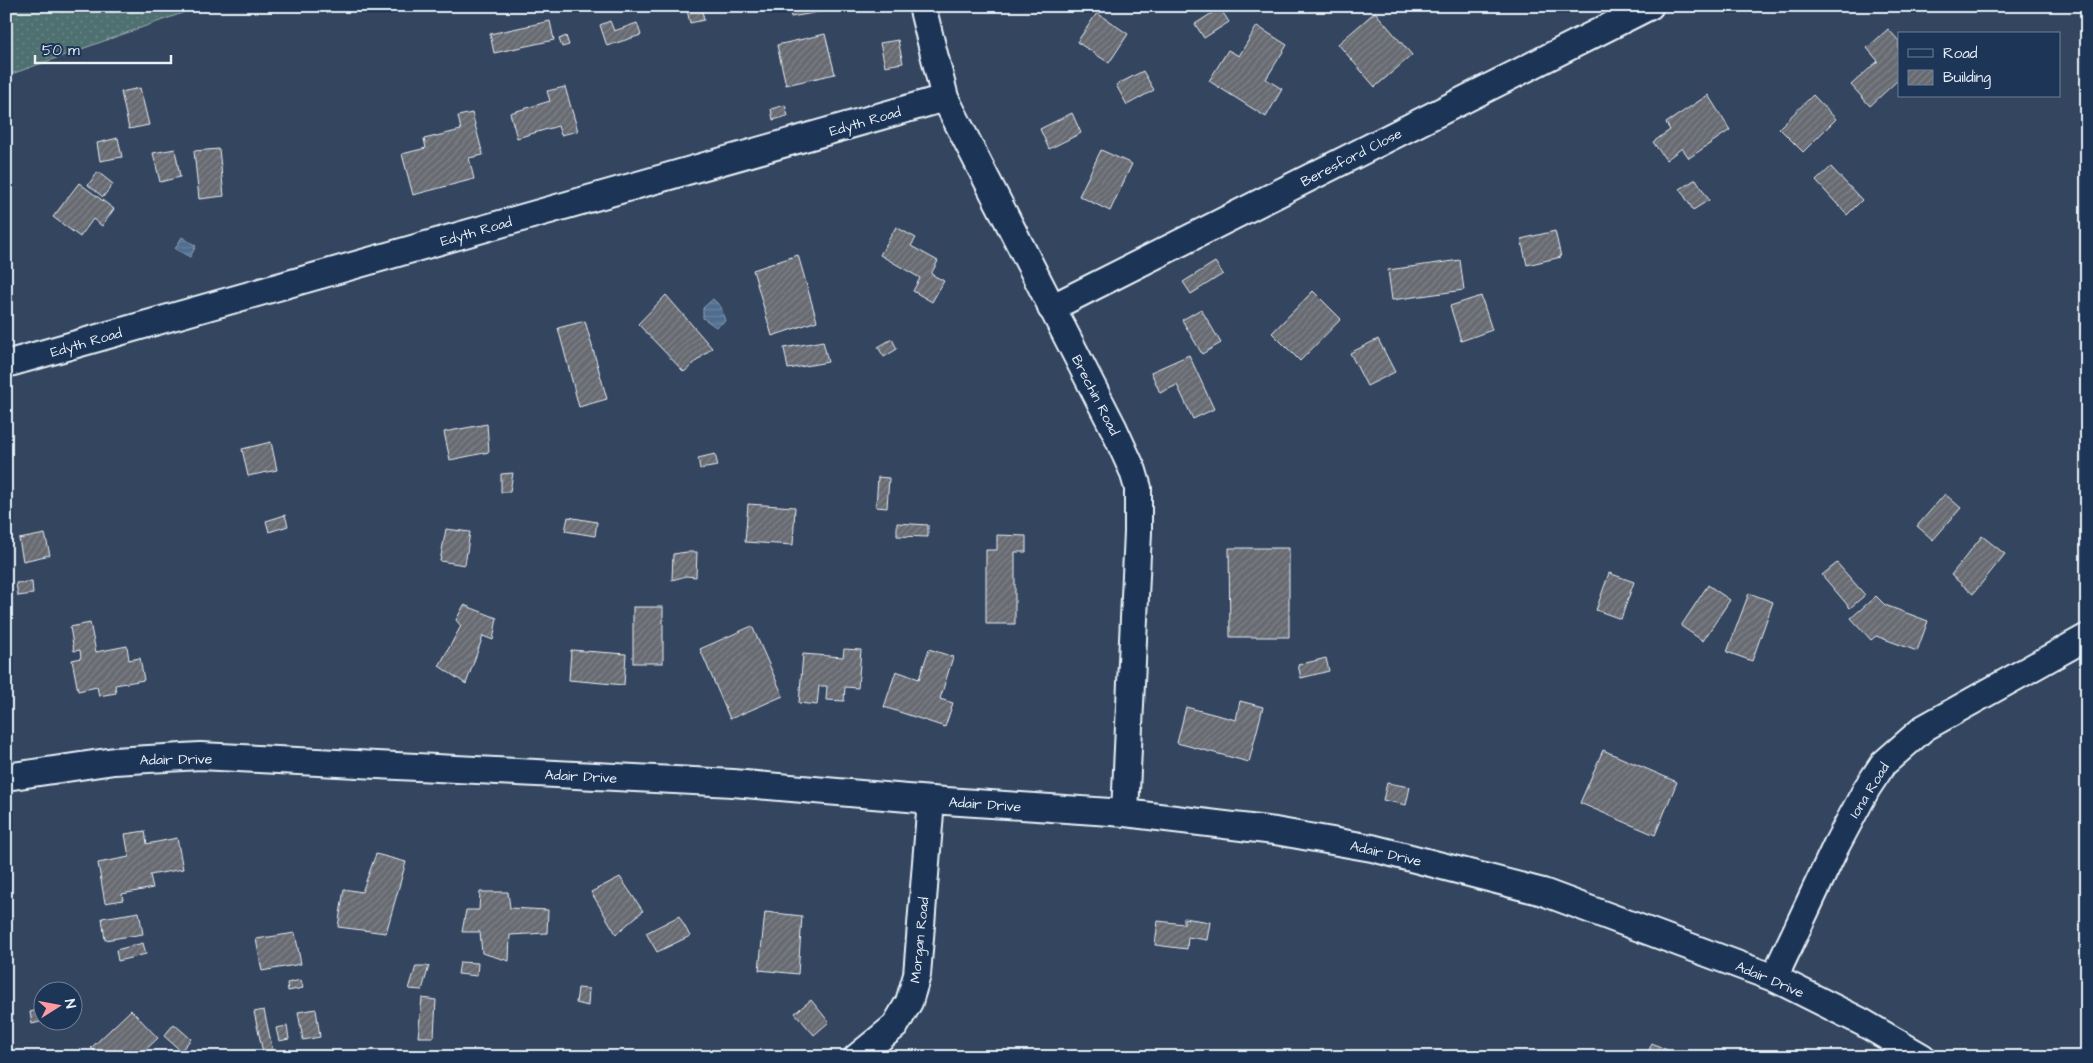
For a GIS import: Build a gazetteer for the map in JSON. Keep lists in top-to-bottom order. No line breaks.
{"streets":{"street":["Edyth Road","Beresford Close","Brechin Road","Adair Drive","Iona Road","Morgan Road"]},"crossings":[["Edyth Road","Brechin Road"],["Beresford Close","Brechin Road"],["Brechin Road","Adair Drive"],["Adair Drive","Iona Road"],["Adair Drive","Morgan Road"]],"legend":["Road","Building"],"scale_bar":"50 m","north":"right"}
